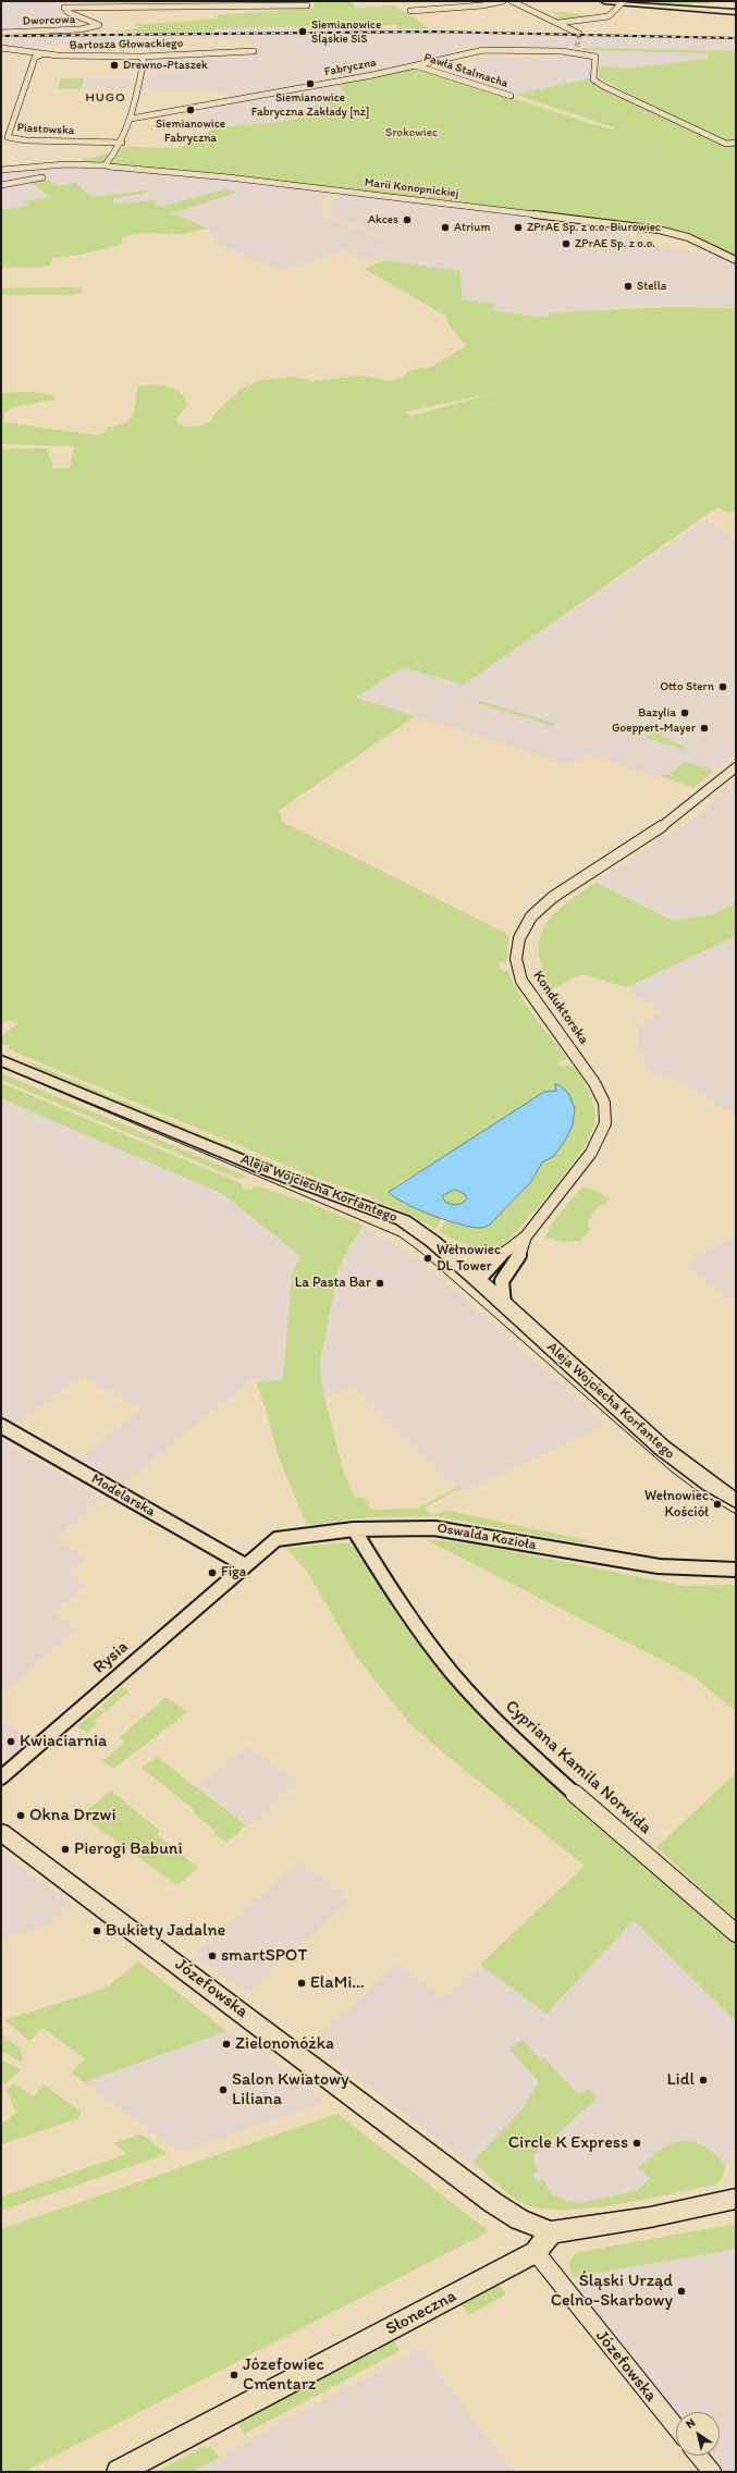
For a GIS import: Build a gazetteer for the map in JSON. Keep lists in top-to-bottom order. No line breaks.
{"streets":{"main road":["Aleja Wojciecha Korfantego"],"street":["Dworcowa","Bartosza Głowackiego","Fabryczna","Pawła Stalmacha","Piastowska","Marii Konopnickiej","Konduktorska","Modelarska","Oswalda Kozioła","Rysia","Cypriana Kamila Norwida","Józefowska","Słoneczna"]},"crossings":[["Bartosza Głowackiego","Piastowska"],["Fabryczna","Pawła Stalmacha"],["Konduktorska","Aleja Wojciecha Korfantego"],["Modelarska","Oswalda Kozioła"],["Modelarska","Rysia"],["Oswalda Kozioła","Rysia"],["Oswalda Kozioła","Cypriana Kamila Norwida"],["Józefowska","Słoneczna"]],"districts":["HUGO"],"parks":["Srokowiec"],"places":["Siemianowice Śląskie SiS","Drewno-Ptaszek","Siemianowice Fabryczna Zakłady [nż]","Siemianowice Fabryczna","Akces","Atrium","ZPrAE Sp. z o.o. Biurowiec","ZPrAE Sp. z o.o.","Stella","Otto Stern","Bazylia","Goeppert-Mayer","Wełnowiec DL Tower","La Pasta Bar","Wełnowiec Kościół","Figa","Kwiaciarnia","Okna Drzwi","Pierogi Babuni","Bukiety Jadalne","smartSPOT","ElaMi…","Zielononóżka","Lidl","Salon Kwiatowy Liliana","Circle K Express","Śląski Urząd Celno-Skarbowy","Józefowiec Cmentarz"],"north":"top left"}
